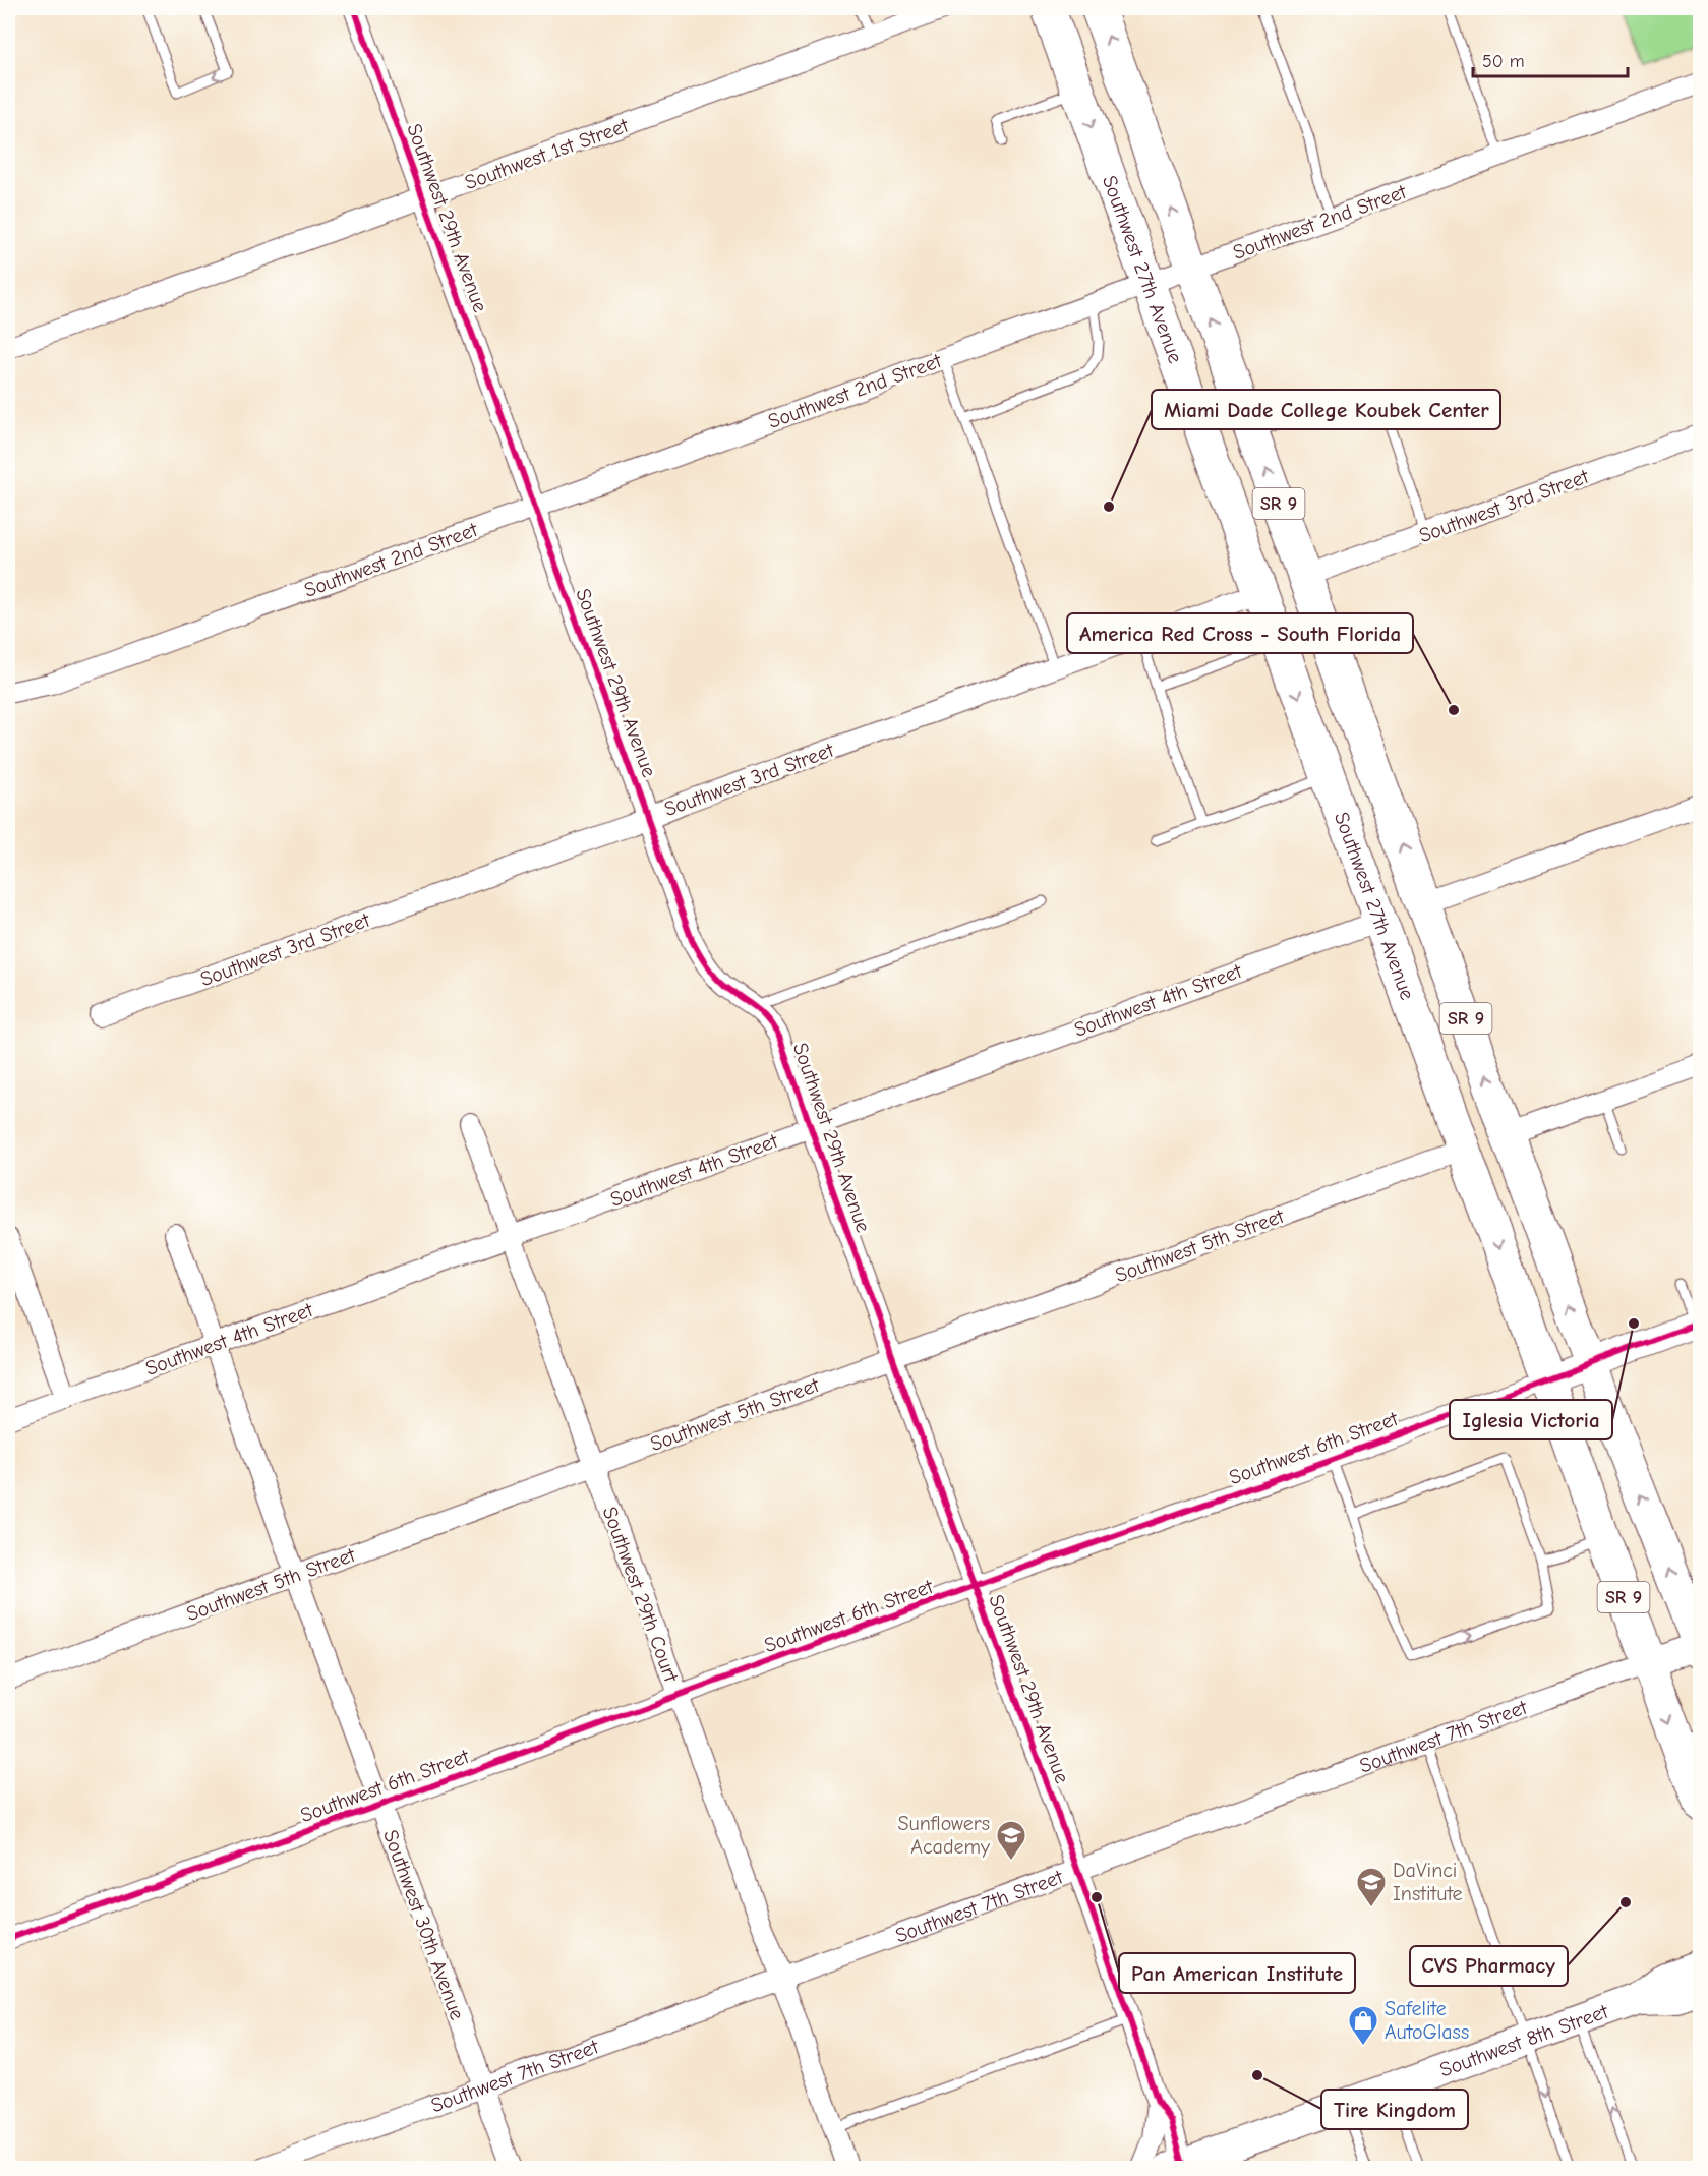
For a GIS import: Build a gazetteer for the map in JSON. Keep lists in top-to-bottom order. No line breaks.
{"streets":{"highway":["Southwest 27th Avenue","SR 9"],"main road":["Southwest 8th Street"],"street":["Southwest 1st Street","Southwest 29th Avenue","Southwest 2nd Street","Southwest 3rd Street","Southwest 4th Street","Southwest 5th Street","Southwest 6th Street","Southwest 29th Court","Southwest 7th Street","Southwest 30th Avenue"]},"crossings":[["Southwest 1st Street","Southwest 29th Avenue"],["Southwest 29th Avenue","Southwest 2nd Street"],["Southwest 29th Avenue","Southwest 3rd Street"],["Southwest 29th Avenue","Southwest 4th Street"],["Southwest 29th Avenue","Southwest 5th Street"],["Southwest 29th Avenue","Southwest 6th Street"],["Southwest 29th Avenue","Southwest 7th Street"],["Southwest 29th Avenue","Southwest 8th Street"],["Southwest 2nd Street","Southwest 27th Avenue"],["Southwest 2nd Street","SR 9"],["Southwest 27th Avenue","Southwest 3rd Street"],["Southwest 27th Avenue","Southwest 4th Street"],["Southwest 27th Avenue","Southwest 5th Street"],["Southwest 27th Avenue","Southwest 6th Street"],["Southwest 27th Avenue","Southwest 7th Street"],["SR 9","Southwest 3rd Street"],["SR 9","Southwest 6th Street"],["SR 9","Southwest 7th Street"],["Southwest 4th Street","Southwest 29th Court"],["Southwest 4th Street","Southwest 30th Avenue"],["Southwest 5th Street","Southwest 29th Court"],["Southwest 5th Street","Southwest 30th Avenue"],["Southwest 6th Street","Southwest 29th Court"],["Southwest 6th Street","Southwest 30th Avenue"],["Southwest 29th Court","Southwest 7th Street"],["Southwest 7th Street","Southwest 30th Avenue"]],"places":{"other":["Miami Dade College Koubek Center","America Red Cross - South Florida","Iglesia Victoria","Pan American Institute","CVS Pharmacy","Tire Kingdom"],"school or university":["Sunflowers Academy","DaVinci Institute"],"shop":["Safelite AutoGlass"]},"scale_bar":"50 m"}
